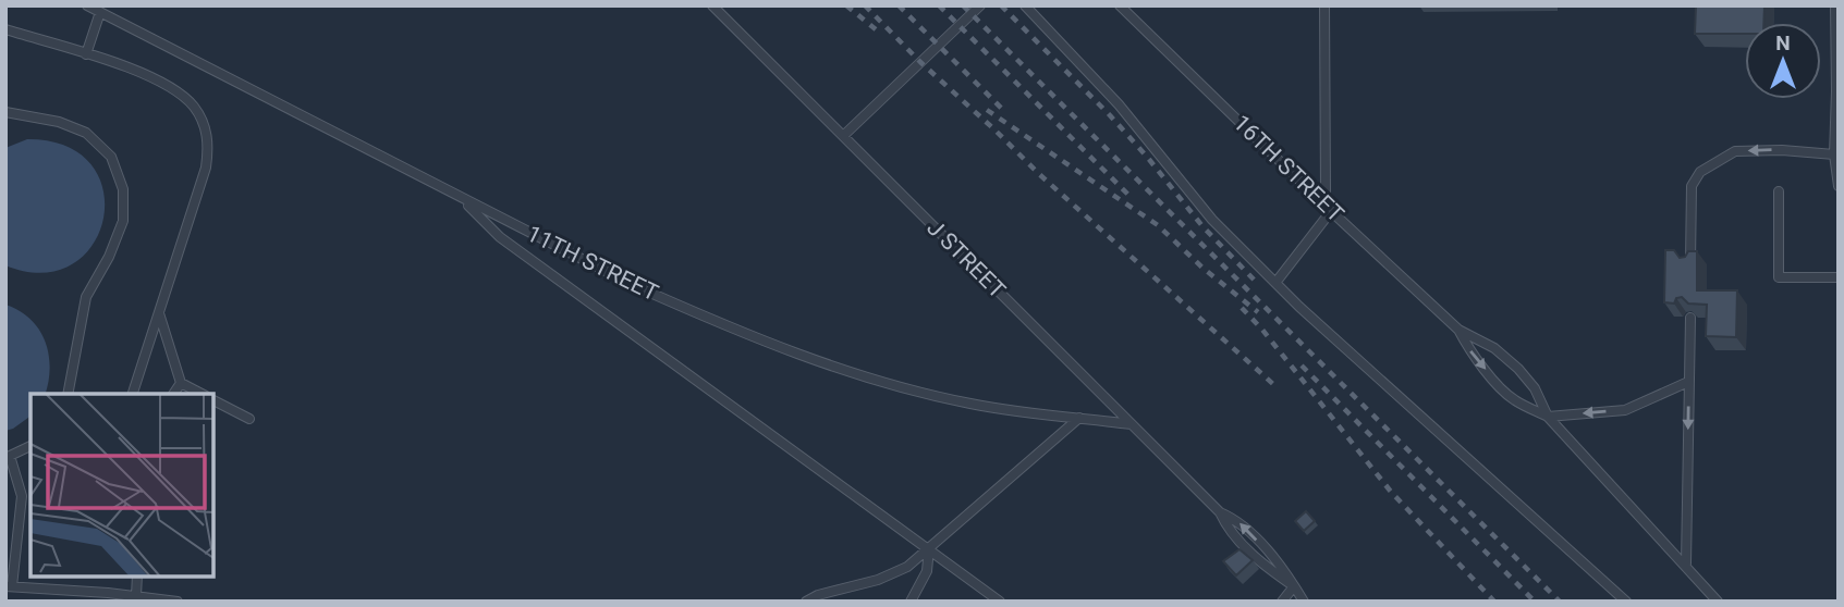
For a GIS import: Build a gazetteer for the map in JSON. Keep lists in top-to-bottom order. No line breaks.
{"streets":{"lane":["16TH STREET","J STREET","11TH STREET"]},"crossings":[["J STREET","11TH STREET"]],"north":"top"}
